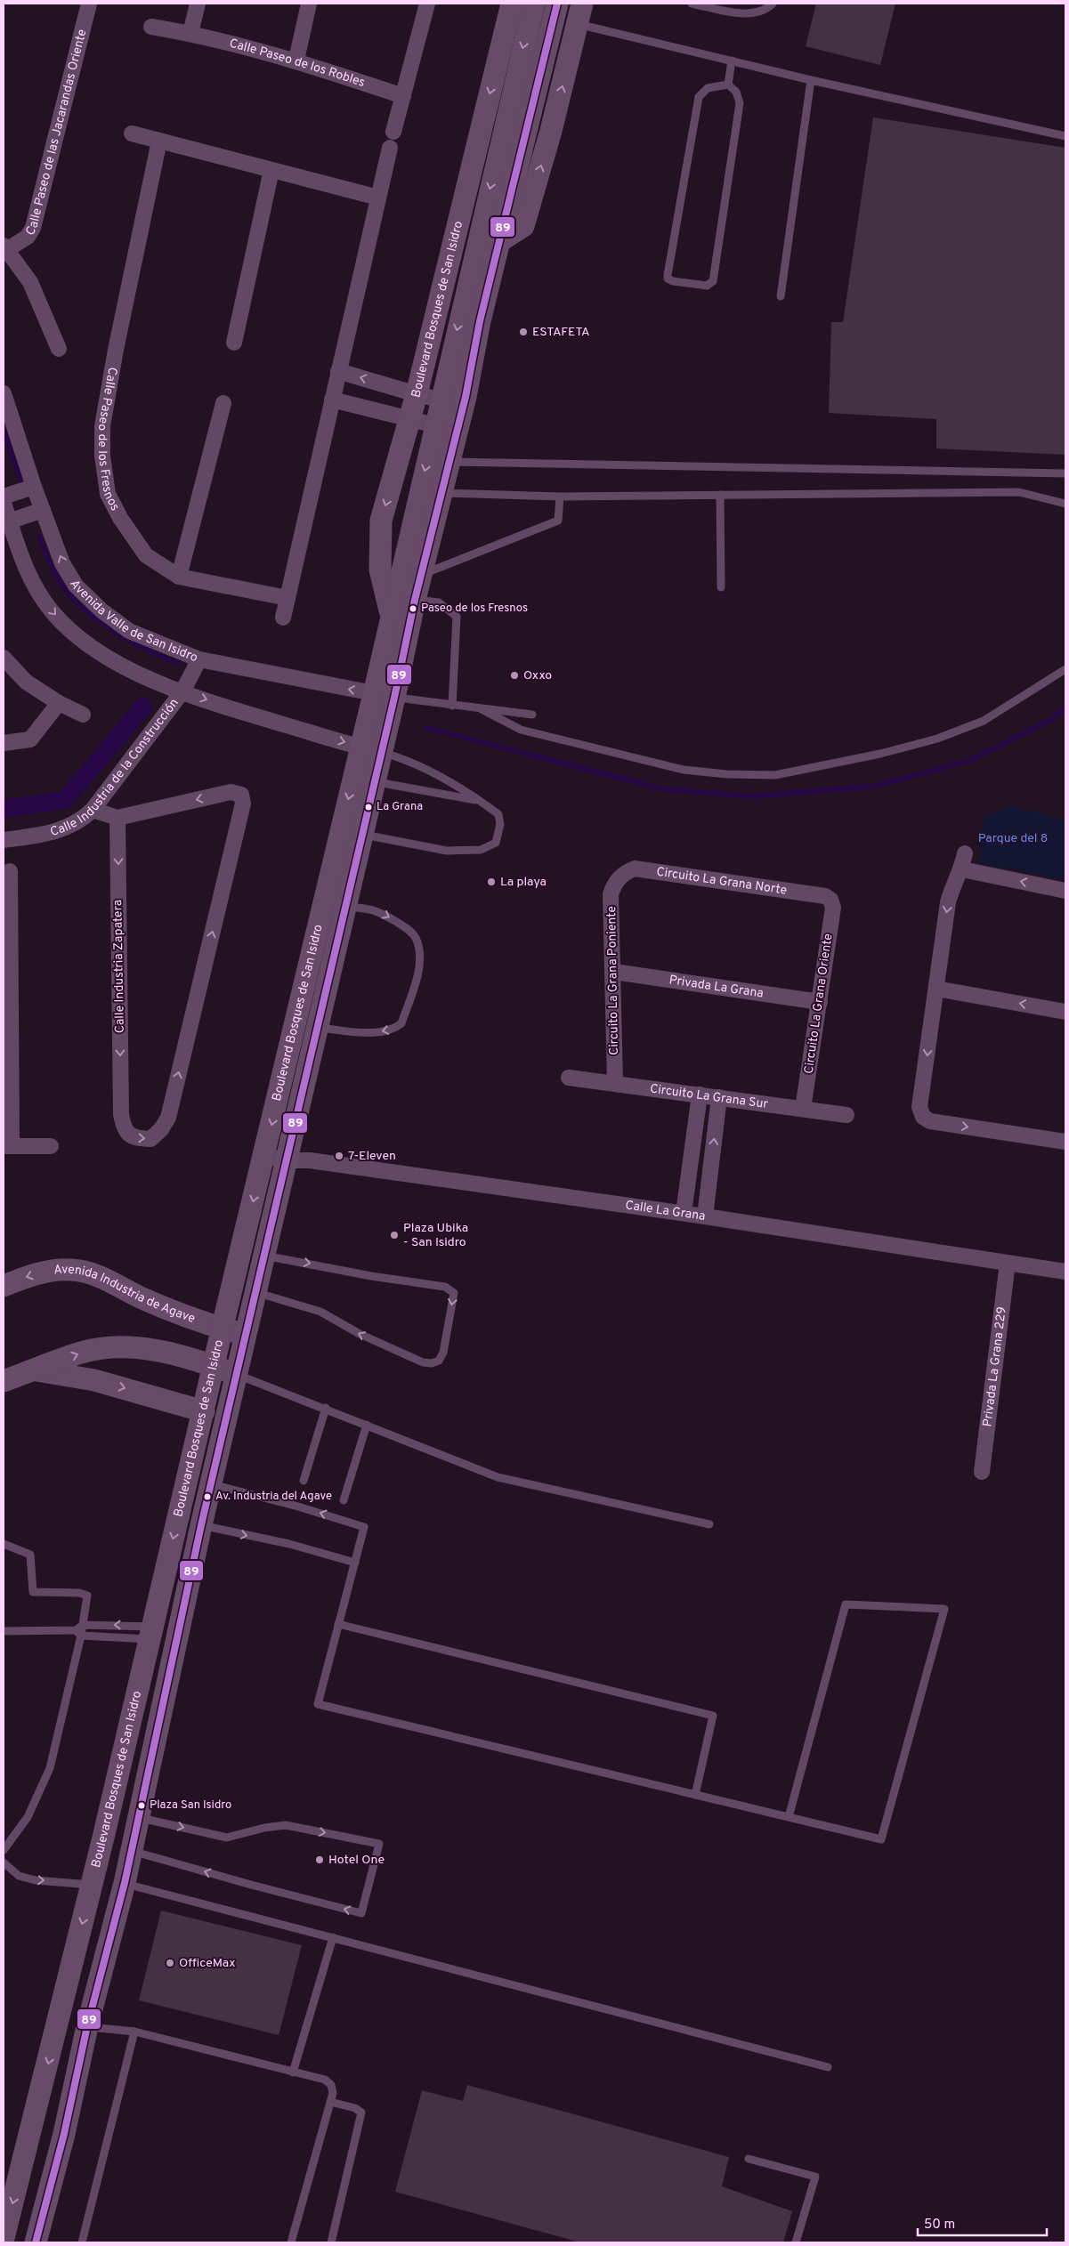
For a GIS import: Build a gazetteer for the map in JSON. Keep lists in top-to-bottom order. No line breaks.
{"streets":{"main road":["Boulevard Bosques de San Isidro","Avenida Industria de Agave"],"street":["Calle Paseo de los Robles","Calle Paseo de las Jacarandas Oriente","Calle Paseo de los Fresnos","Avenida Valle de San Isidro","Calle Industria de la Construcción","Circuito La Grana Norte","Calle Industria Zapatera","Circuito La Grana Poniente","Privada La Grana","Circuito La Grana Oriente","Circuito La Grana Sur","Calle La Grana","Privada La Grana 229"]},"crossings":[["Boulevard Bosques de San Isidro","Avenida Valle de San Isidro"],["Boulevard Bosques de San Isidro","Calle La Grana"],["Boulevard Bosques de San Isidro","Avenida Industria de Agave"],["Avenida Valle de San Isidro","Calle Industria de la Construcción"],["Circuito La Grana Norte","Circuito La Grana Poniente"],["Circuito La Grana Norte","Circuito La Grana Oriente"],["Circuito La Grana Poniente","Privada La Grana"],["Circuito La Grana Poniente","Circuito La Grana Sur"],["Privada La Grana","Circuito La Grana Oriente"],["Circuito La Grana Oriente","Circuito La Grana Sur"],["Calle La Grana","Privada La Grana 229"]],"parks":["Parque del 8"],"places":["ESTAFETA","Paseo de los Fresnos","Oxxo","La Grana","La playa","7-Eleven","Plaza Ubika - San Isidro","Av. Industria del Agave","Plaza San Isidro","Hotel One","OfficeMax"],"lines":["transit line 89"],"scale_bar":"50 m"}
